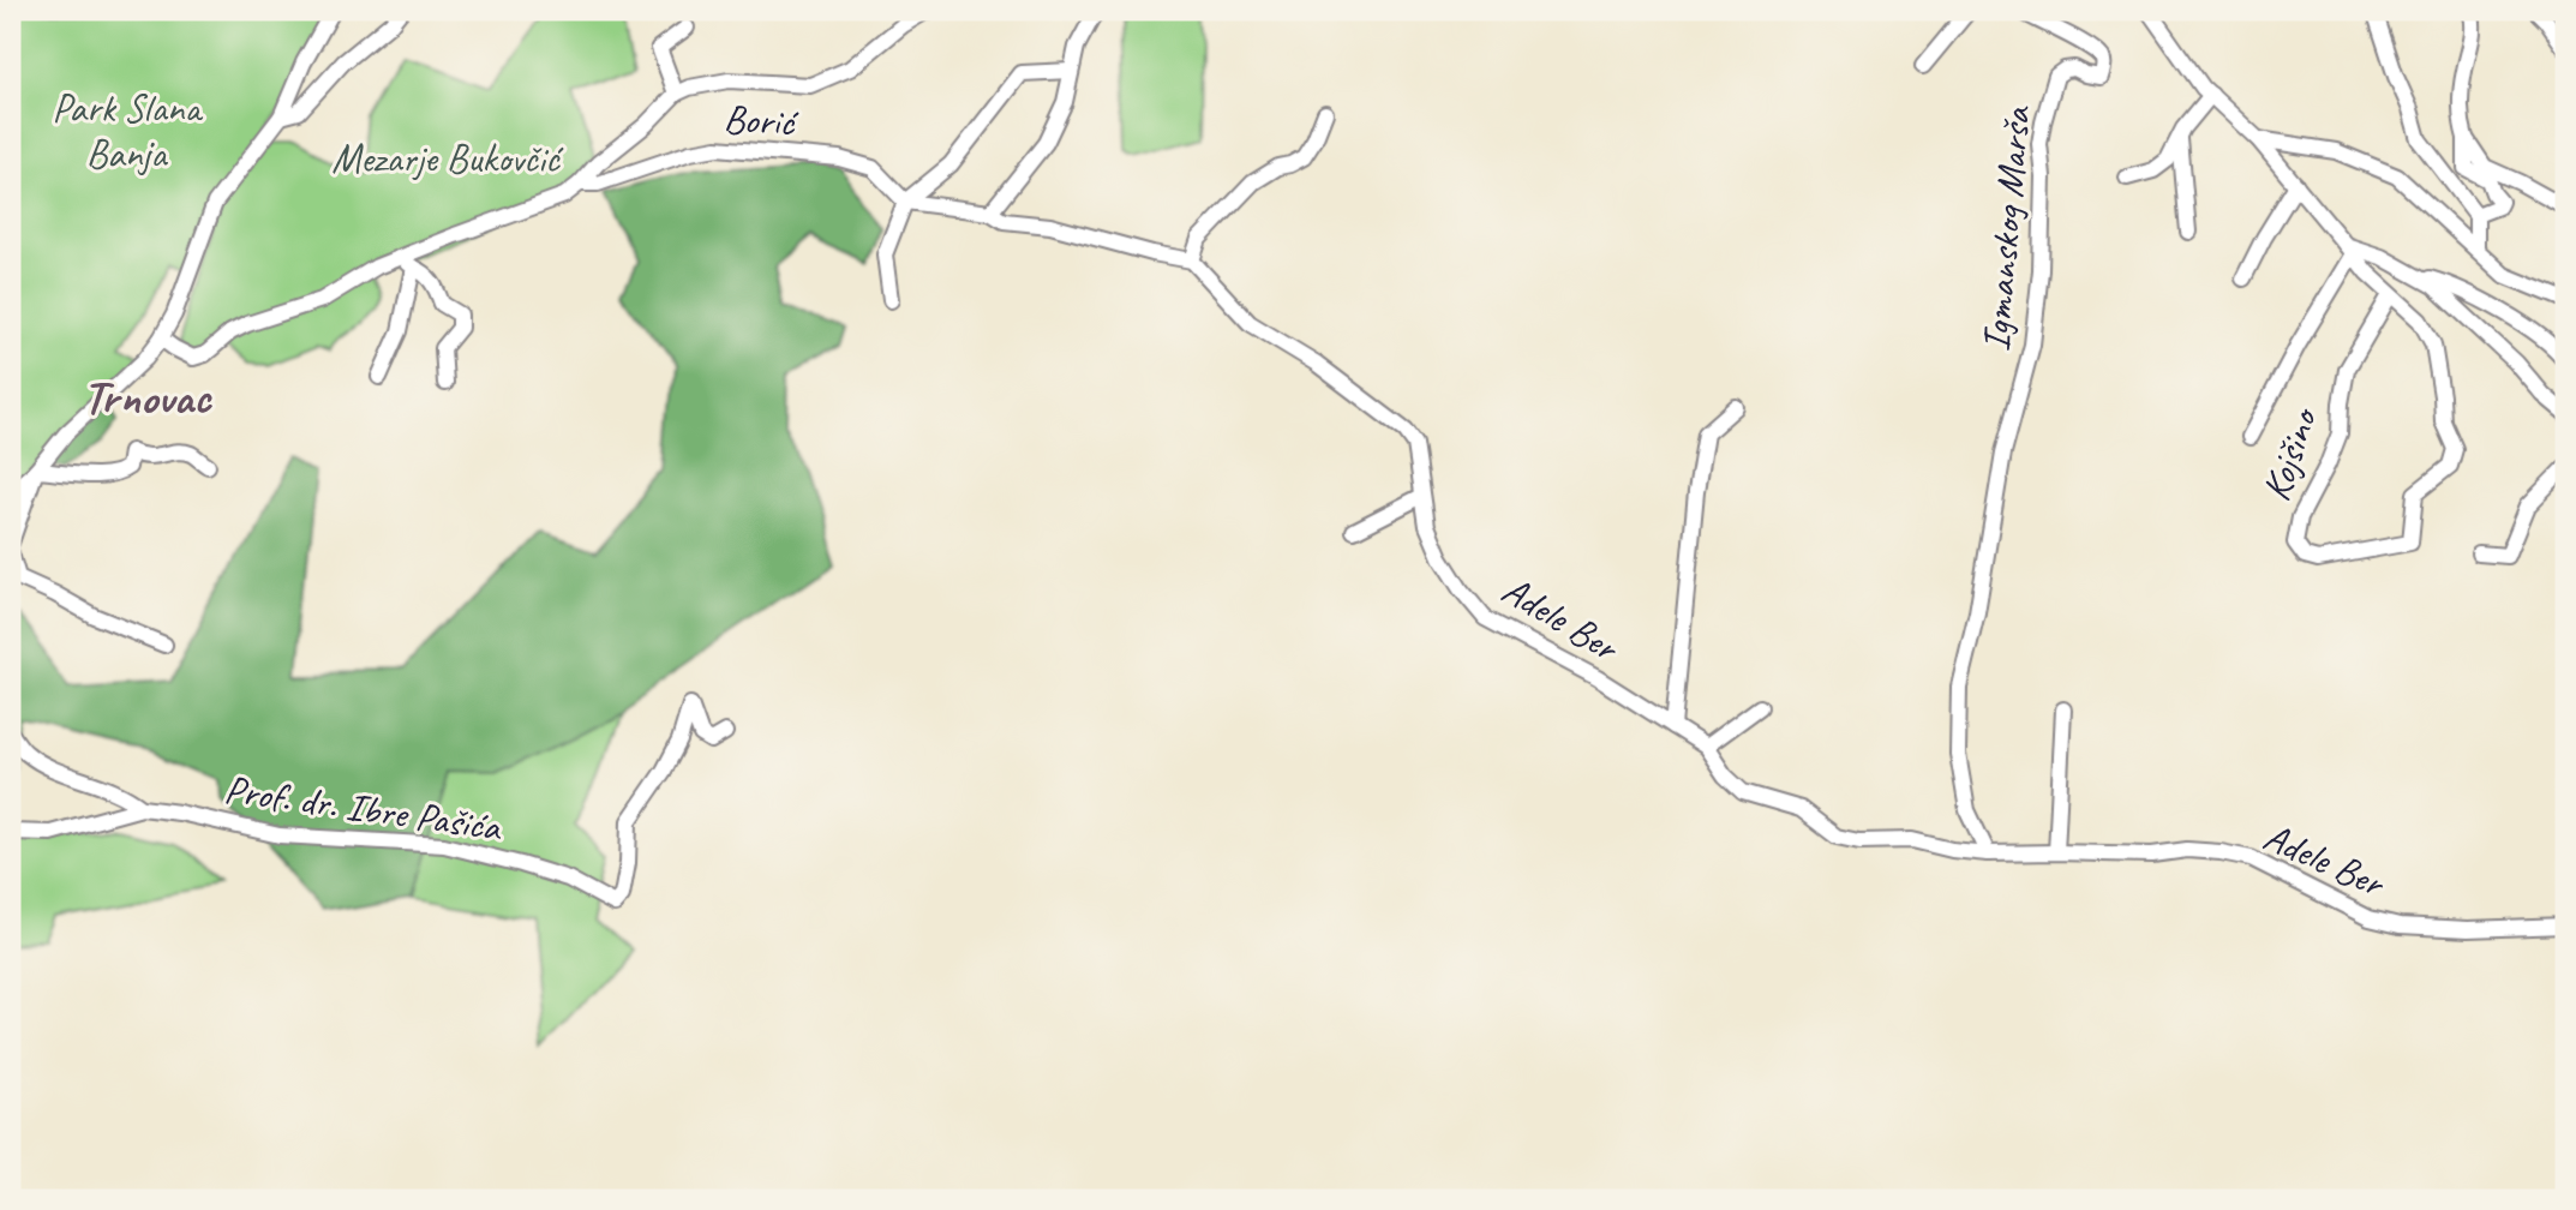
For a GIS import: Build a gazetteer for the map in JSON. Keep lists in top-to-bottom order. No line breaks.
{"streets":{"street":["Borić","Igmanskog Marša","Kojšino","Adele Ber","Prof. dr. Ibre Pašića"]},"crossings":[["Igmanskog Marša","Adele Ber"]],"districts":["Trnovac"],"parks":["Park Slana Banja","Mezarje Bukovčić"]}
